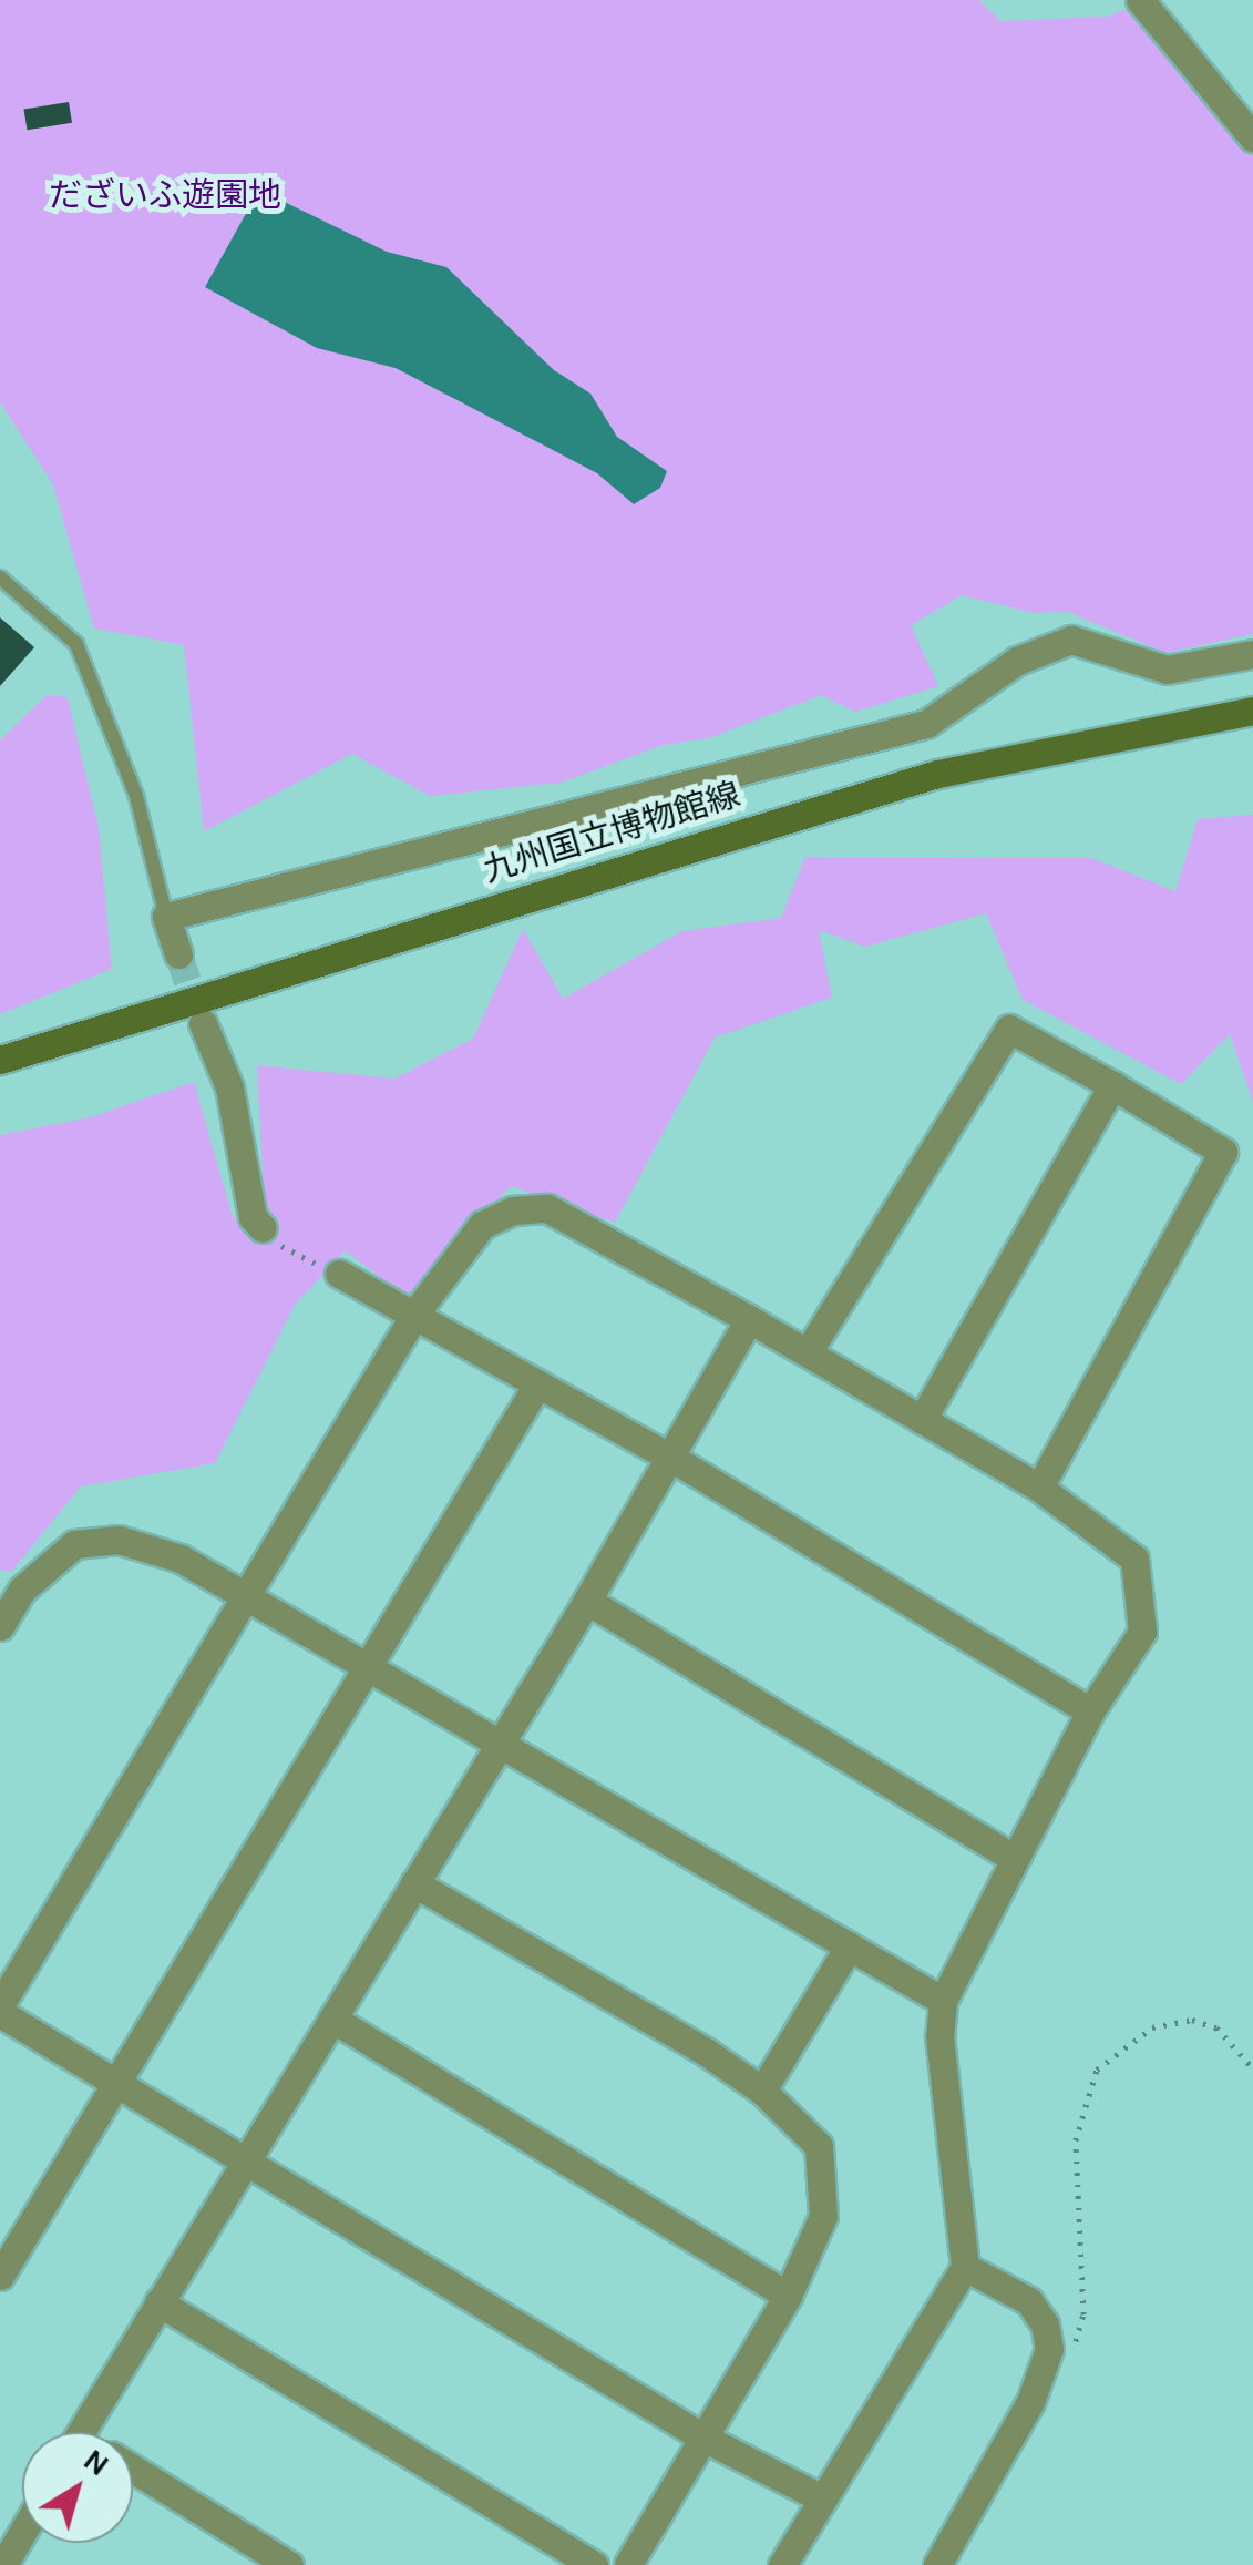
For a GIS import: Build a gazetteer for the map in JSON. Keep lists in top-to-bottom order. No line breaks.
{"streets":{"main road":["九州国立博物館線"]},"parks":["だざいふ遊園地"],"north":"top right"}
